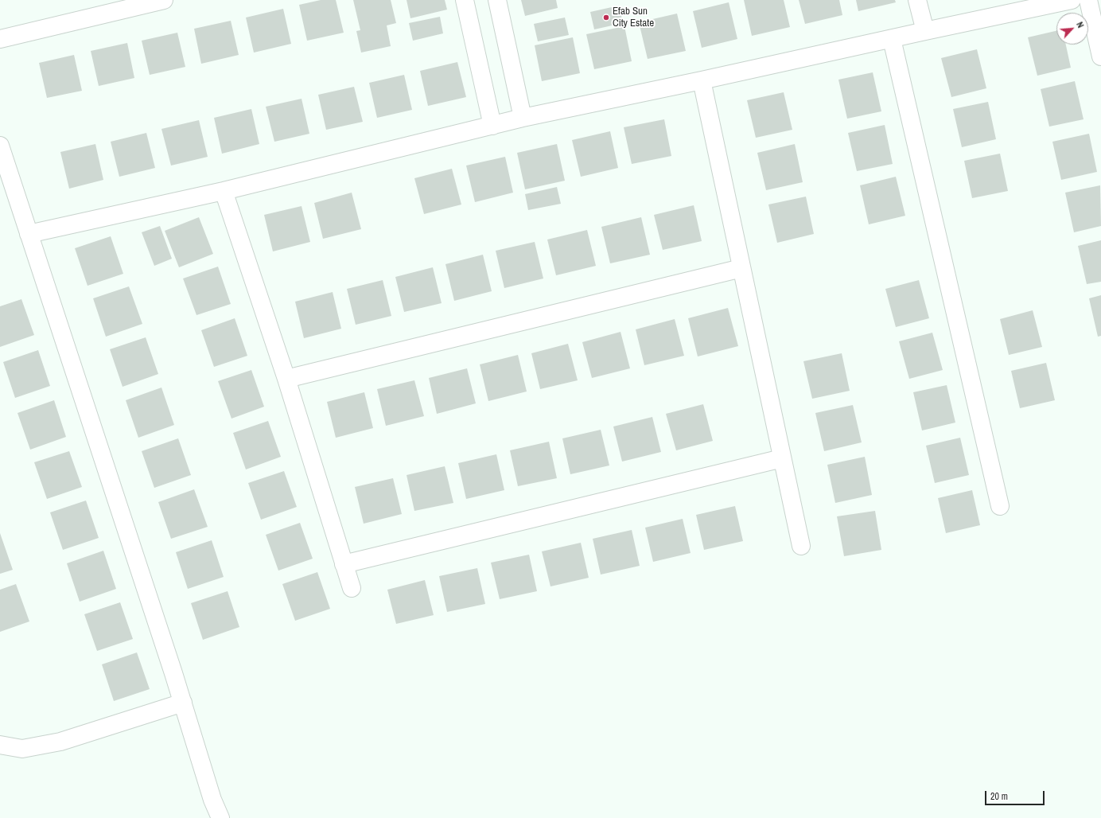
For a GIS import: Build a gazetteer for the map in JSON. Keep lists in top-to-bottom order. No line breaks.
{"places":["Efab Sun City Estate"],"scale_bar":"20 m","north":"top right"}
